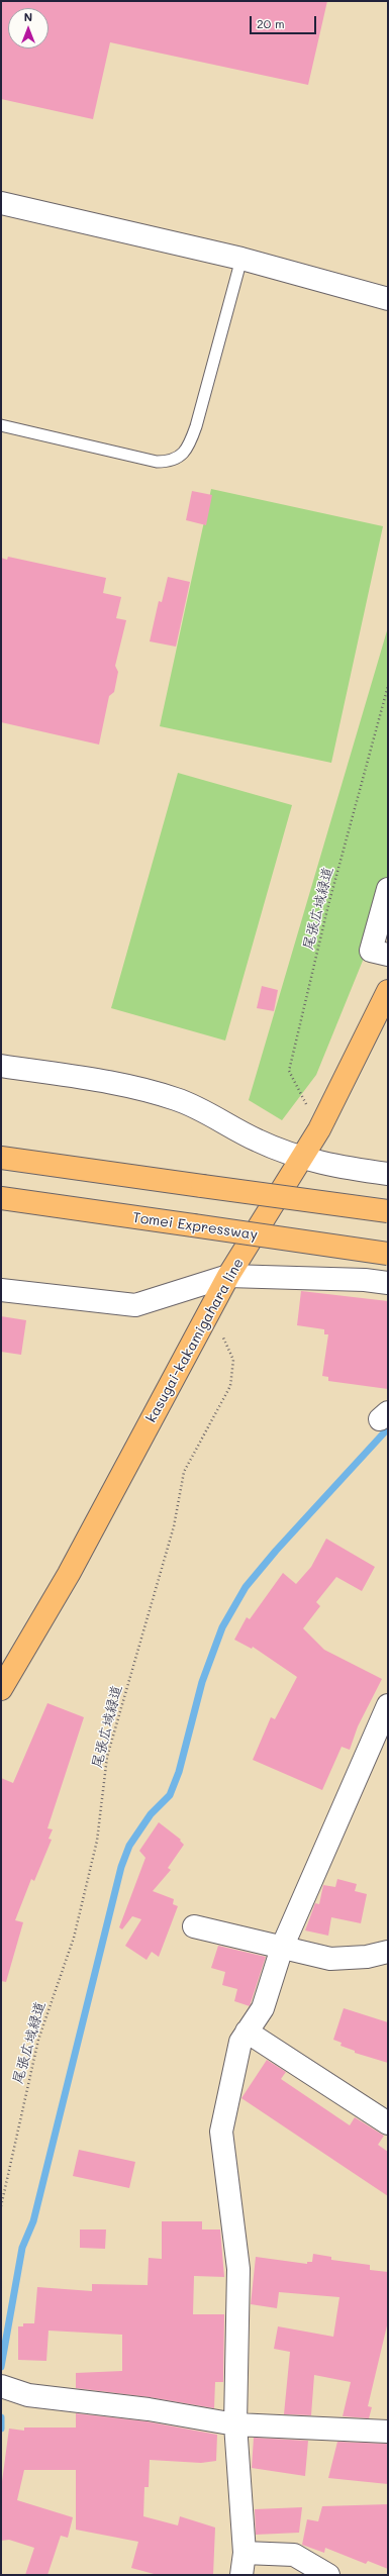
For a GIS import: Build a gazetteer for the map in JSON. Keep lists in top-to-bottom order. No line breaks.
{"streets":{"main road":["Tomei Expressway","kasugai-kakamigahara line"],"path":["尾張広域緑道"]},"crossings":[["尾張広域緑道","kasugai-kakamigahara line"]],"scale_bar":"20 m","north":"top"}
